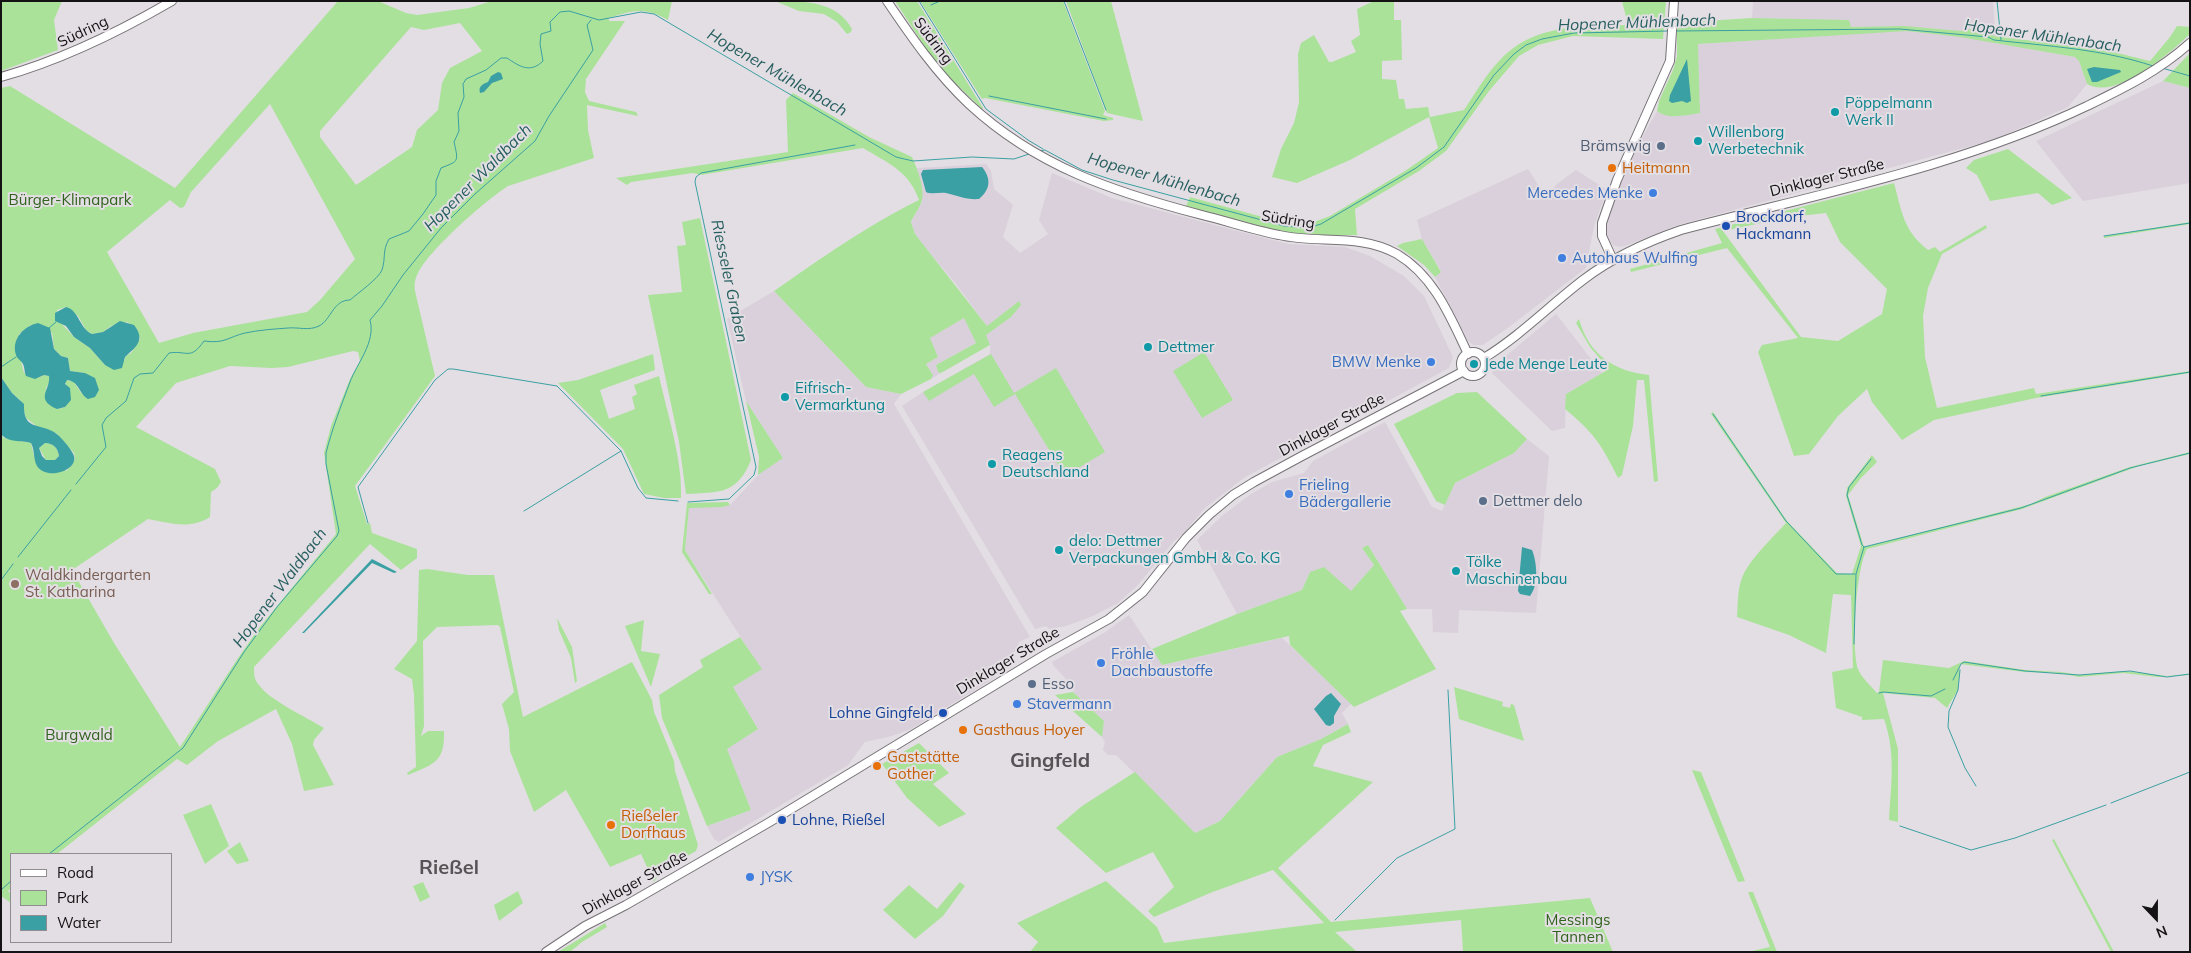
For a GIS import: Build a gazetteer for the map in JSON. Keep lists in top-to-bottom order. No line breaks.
{"streets":{"main road":["Südring","Dinklager Straße"]},"crossings":[["Südring","Dinklager Straße"]],"districts":["Gingfeld","Rießel"],"water":["Hopener Mühlenbach","Hopener Waldbach","Riesseler Graben"],"parks":["Bürger-Klimapark","Burgwald","Messings Tannen"],"places":["Pöppelmann Werk II","Willenborg Werbetechnik","Brämswig","Heitmann","Mercedes Menke","Brockdorf, Hackmann","Autohaus Wulfing","Dettmer","BMW Menke","Jede Menge Leute","Eifrisch- Vermarktung","Reagens Deutschland","Frieling Bädergallerie","Dettmer delo","delo: Dettmer Verpackungen GmbH & Co. KG","Tölke Maschinenbau","Waldkindergarten St. Katharina","Fröhle Dachbaustoffe","Esso","Stavermann","Lohne Gingfeld","Gasthaus Hoyer","Gaststätte Gother","Lohne, Rießel","Rießeler Dorfhaus","JYSK"],"legend":["Road","Park","Water"],"north":"bottom"}
